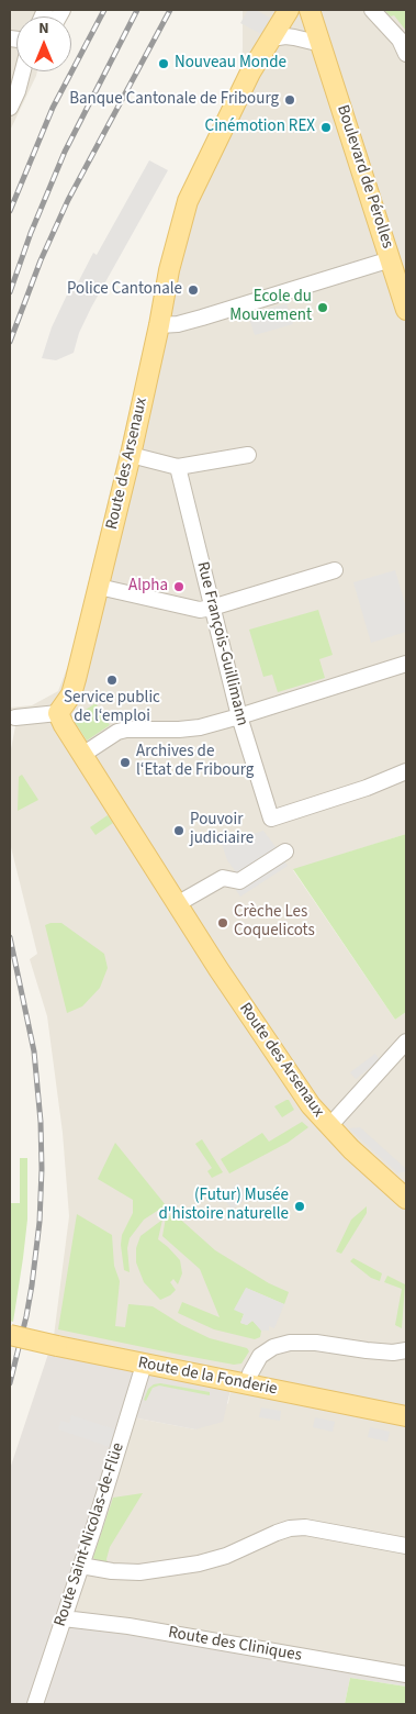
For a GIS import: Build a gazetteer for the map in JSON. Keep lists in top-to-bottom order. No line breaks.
{"streets":{"main road":["Boulevard de Pérolles","Route des Arsenaux","Route de la Fonderie"],"street":["Rue François-Guillimann","Route Saint-Nicolas-de-Flüe","Route des Cliniques"]},"crossings":[["Route de la Fonderie","Route Saint-Nicolas-de-Flüe"],["Route Saint-Nicolas-de-Flüe","Route des Cliniques"]],"places":["Nouveau Monde","Banque Cantonale de Fribourg","Cinémotion REX","Police Cantonale","Ecole du Mouvement","Alpha","Service public de l‘emploi","Archives de l‘Etat de Fribourg","Pouvoir judiciaire","Crèche Les Coquelicots","(Futur) Musée d'histoire naturelle"],"north":"top"}
